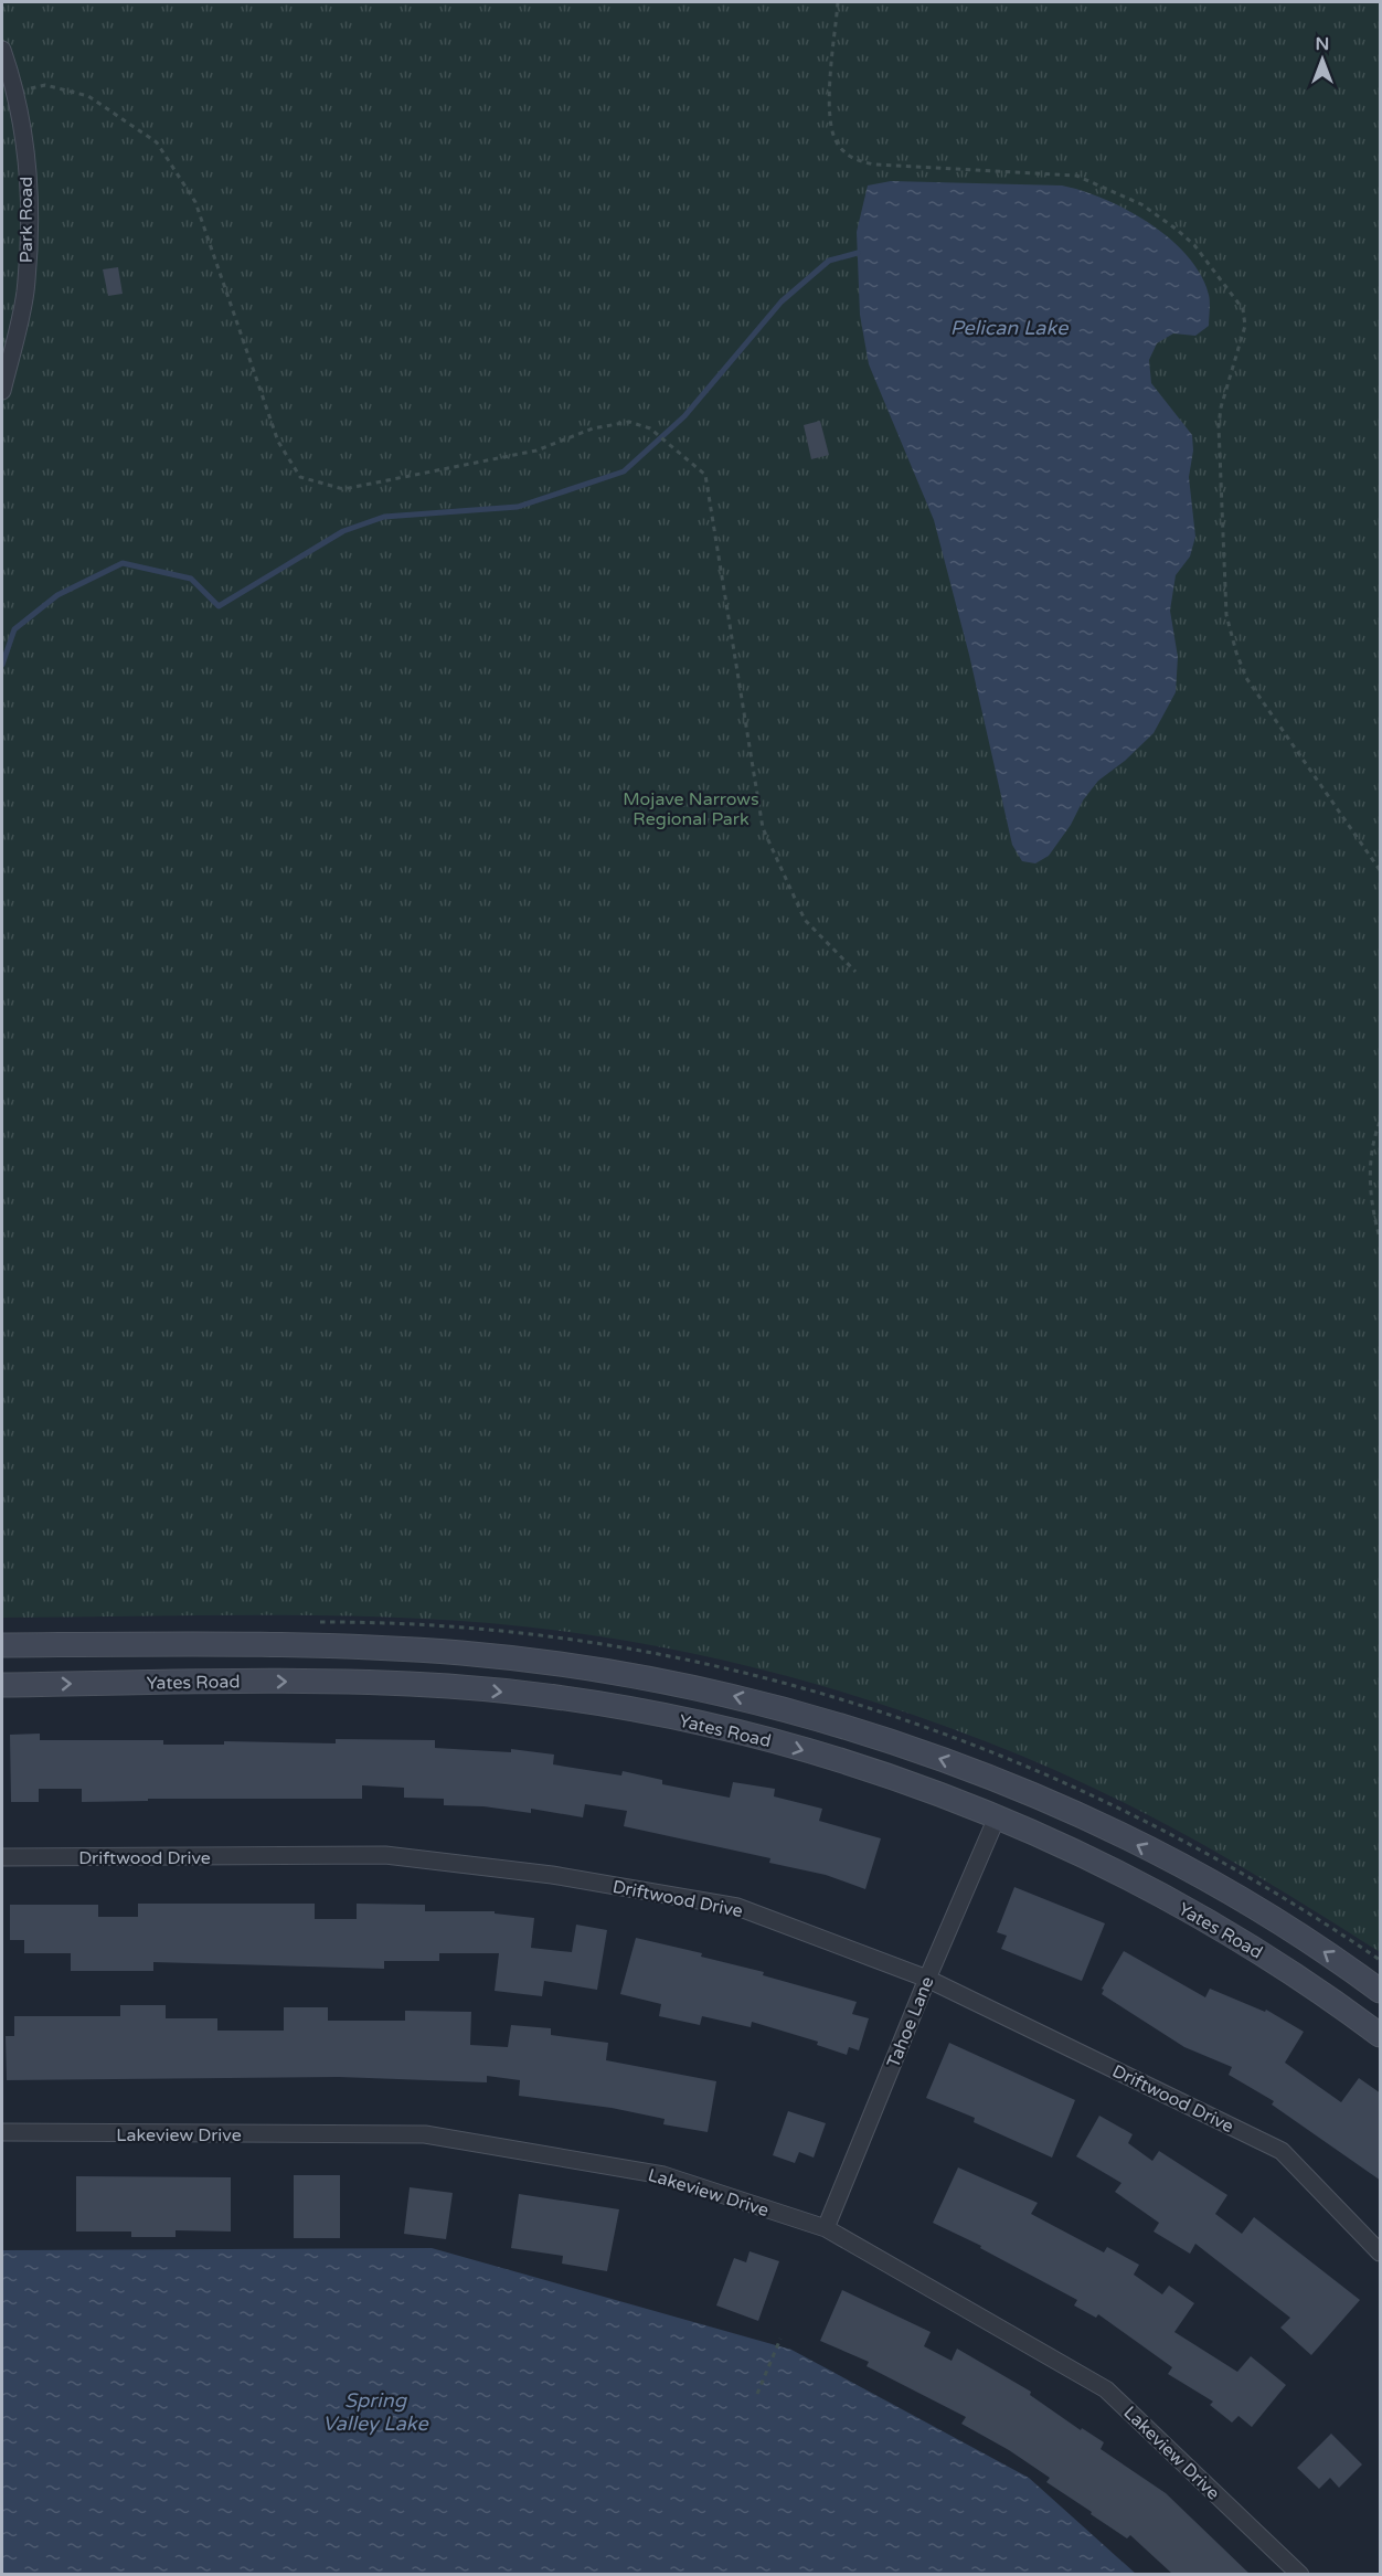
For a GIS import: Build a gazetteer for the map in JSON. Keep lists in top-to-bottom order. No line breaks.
{"streets":{"main road":["Yates Road"],"street":["Park Road","Driftwood Drive","Tahoe Lane","Lakeview Drive"]},"crossings":[["Yates Road","Tahoe Lane"],["Driftwood Drive","Tahoe Lane"],["Tahoe Lane","Lakeview Drive"]],"water":["Pelican Lake","Spring Valley Lake"],"parks":["Mojave Narrows Regional Park"],"north":"top"}
